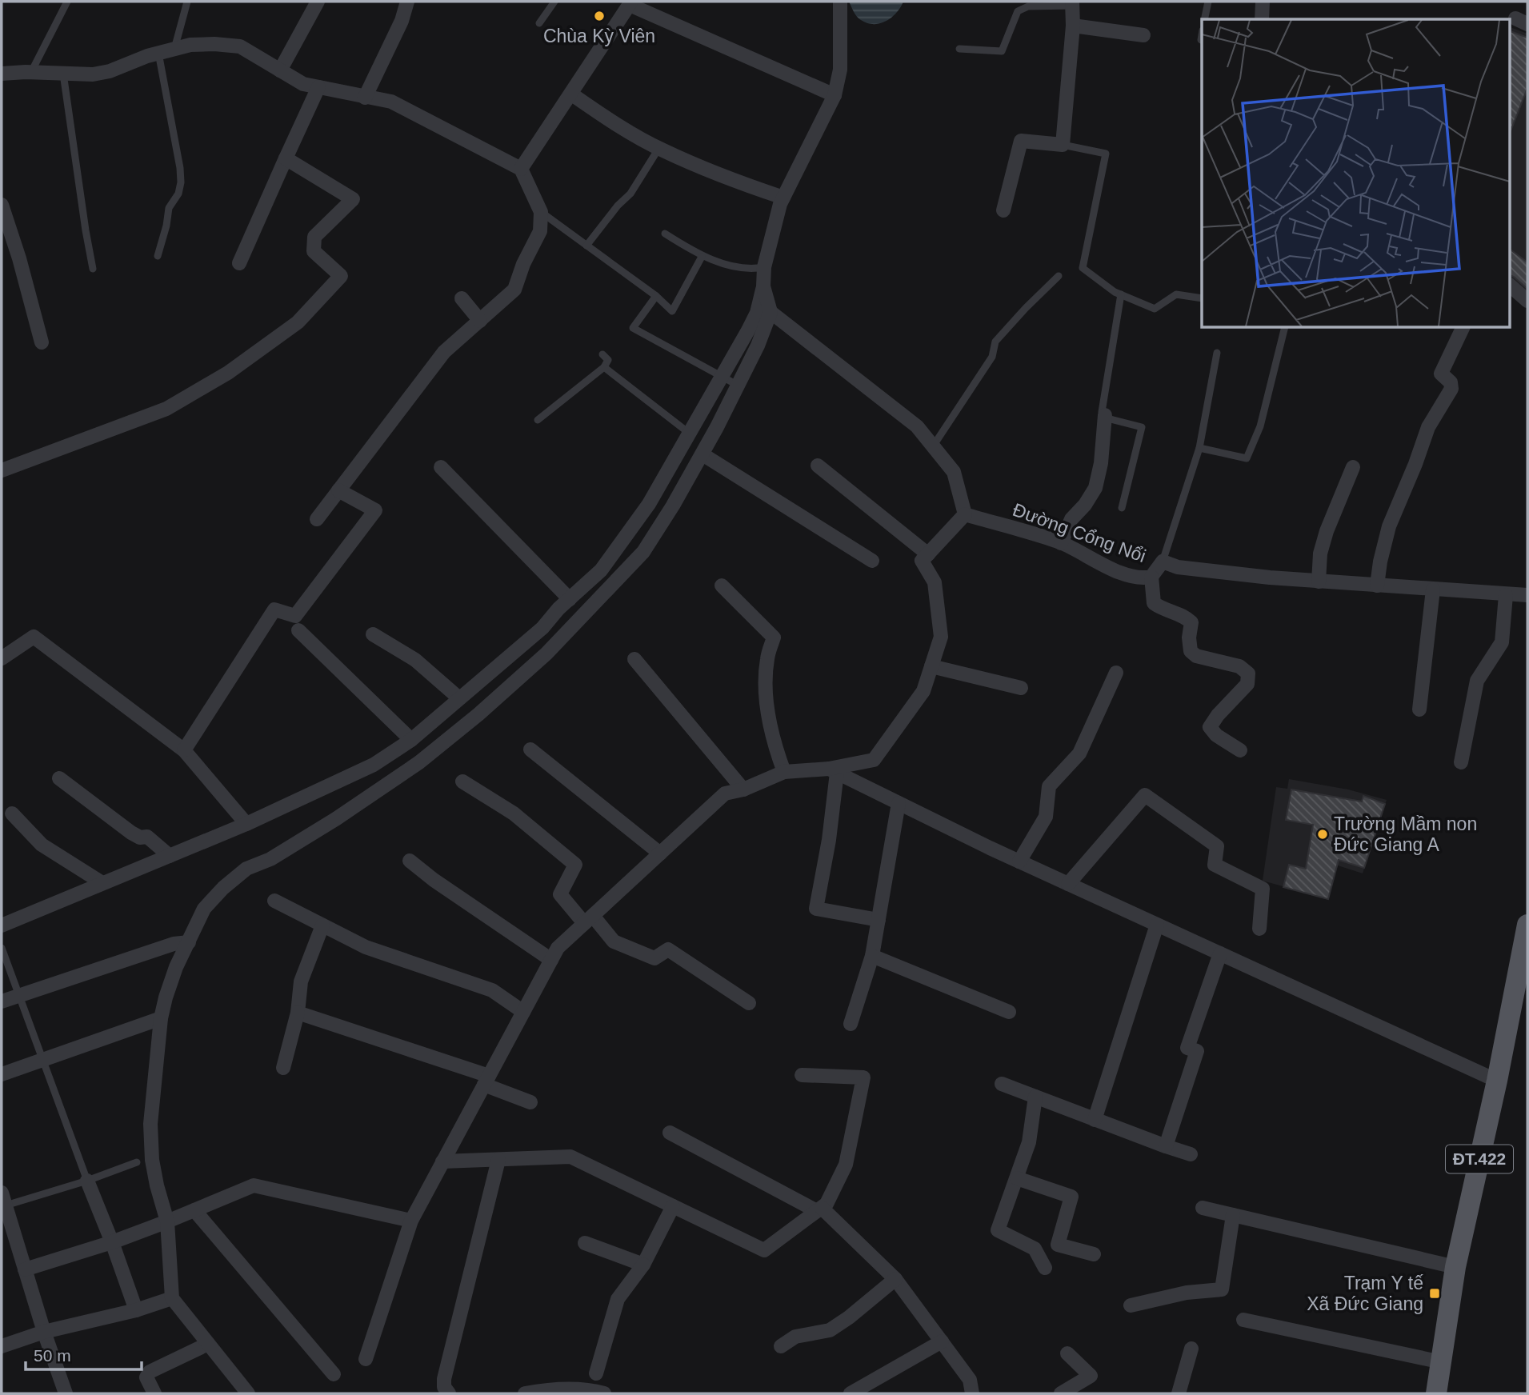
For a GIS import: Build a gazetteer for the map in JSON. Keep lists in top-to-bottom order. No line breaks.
{"streets":{"main road":["ĐT.422"],"street":["Đường Cổng Nổi"]},"places":{"other":["Chùa Kỳ Viên","Trường Mầm non Đức Giang A"],"transit":["Trạm Y tế Xã Đức Giang"]},"scale_bar":"50 m"}
